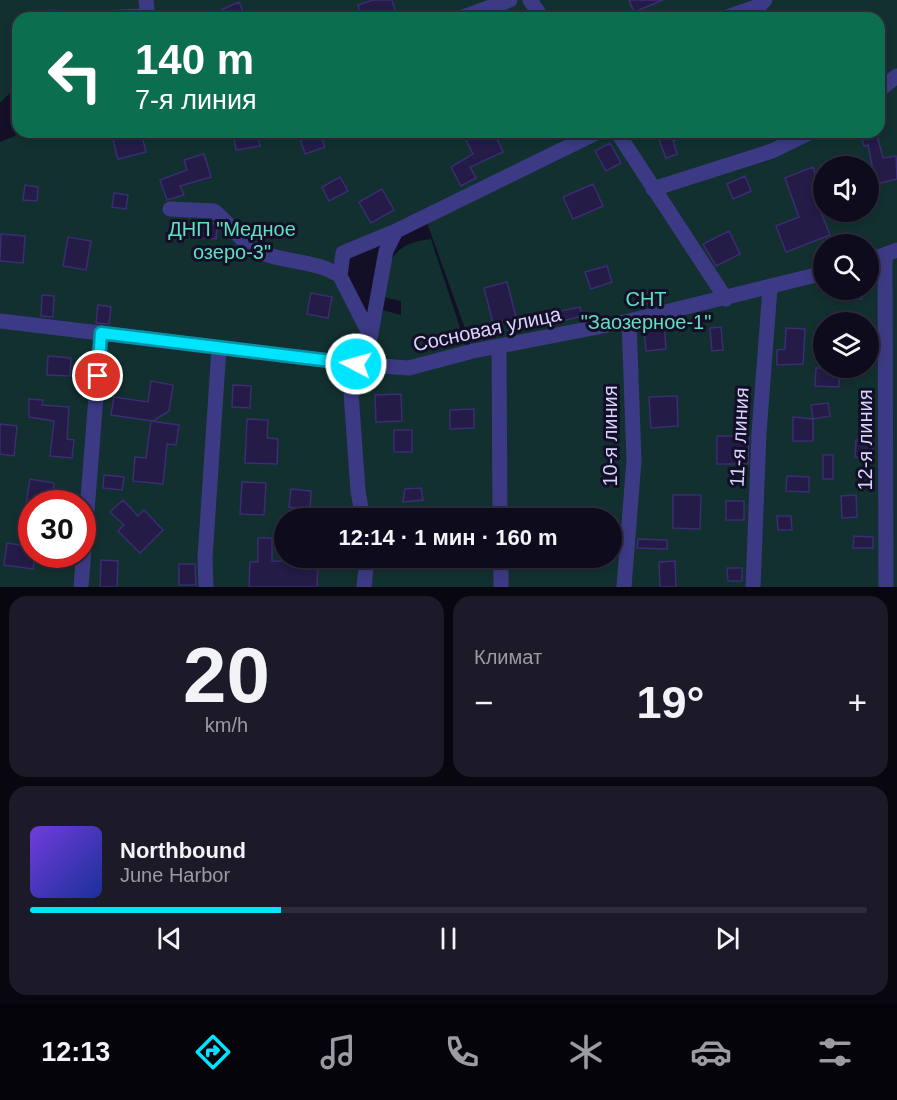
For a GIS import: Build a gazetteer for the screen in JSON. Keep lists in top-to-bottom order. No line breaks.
{"streets":{"street":["Сосновая улица","10-я линия","11-я линия","12-я линия"]},"crossings":[["Сосновая улица","10-я линия"],["Сосновая улица","11-я линия"]],"parks":["ДНП \"Медное озеро-3\"","СНТ \"Заозерное-1\""],"page":{"turn":["140 m","7-я линия"],"limit":"30","trip":"12:14 · 1 мин · 160 m","tile":[["20","km/h"],"Климат"],"heat":["−","19°","+"],"song":["Northbound","June Harbor"],"tabs":"12:13"}}
